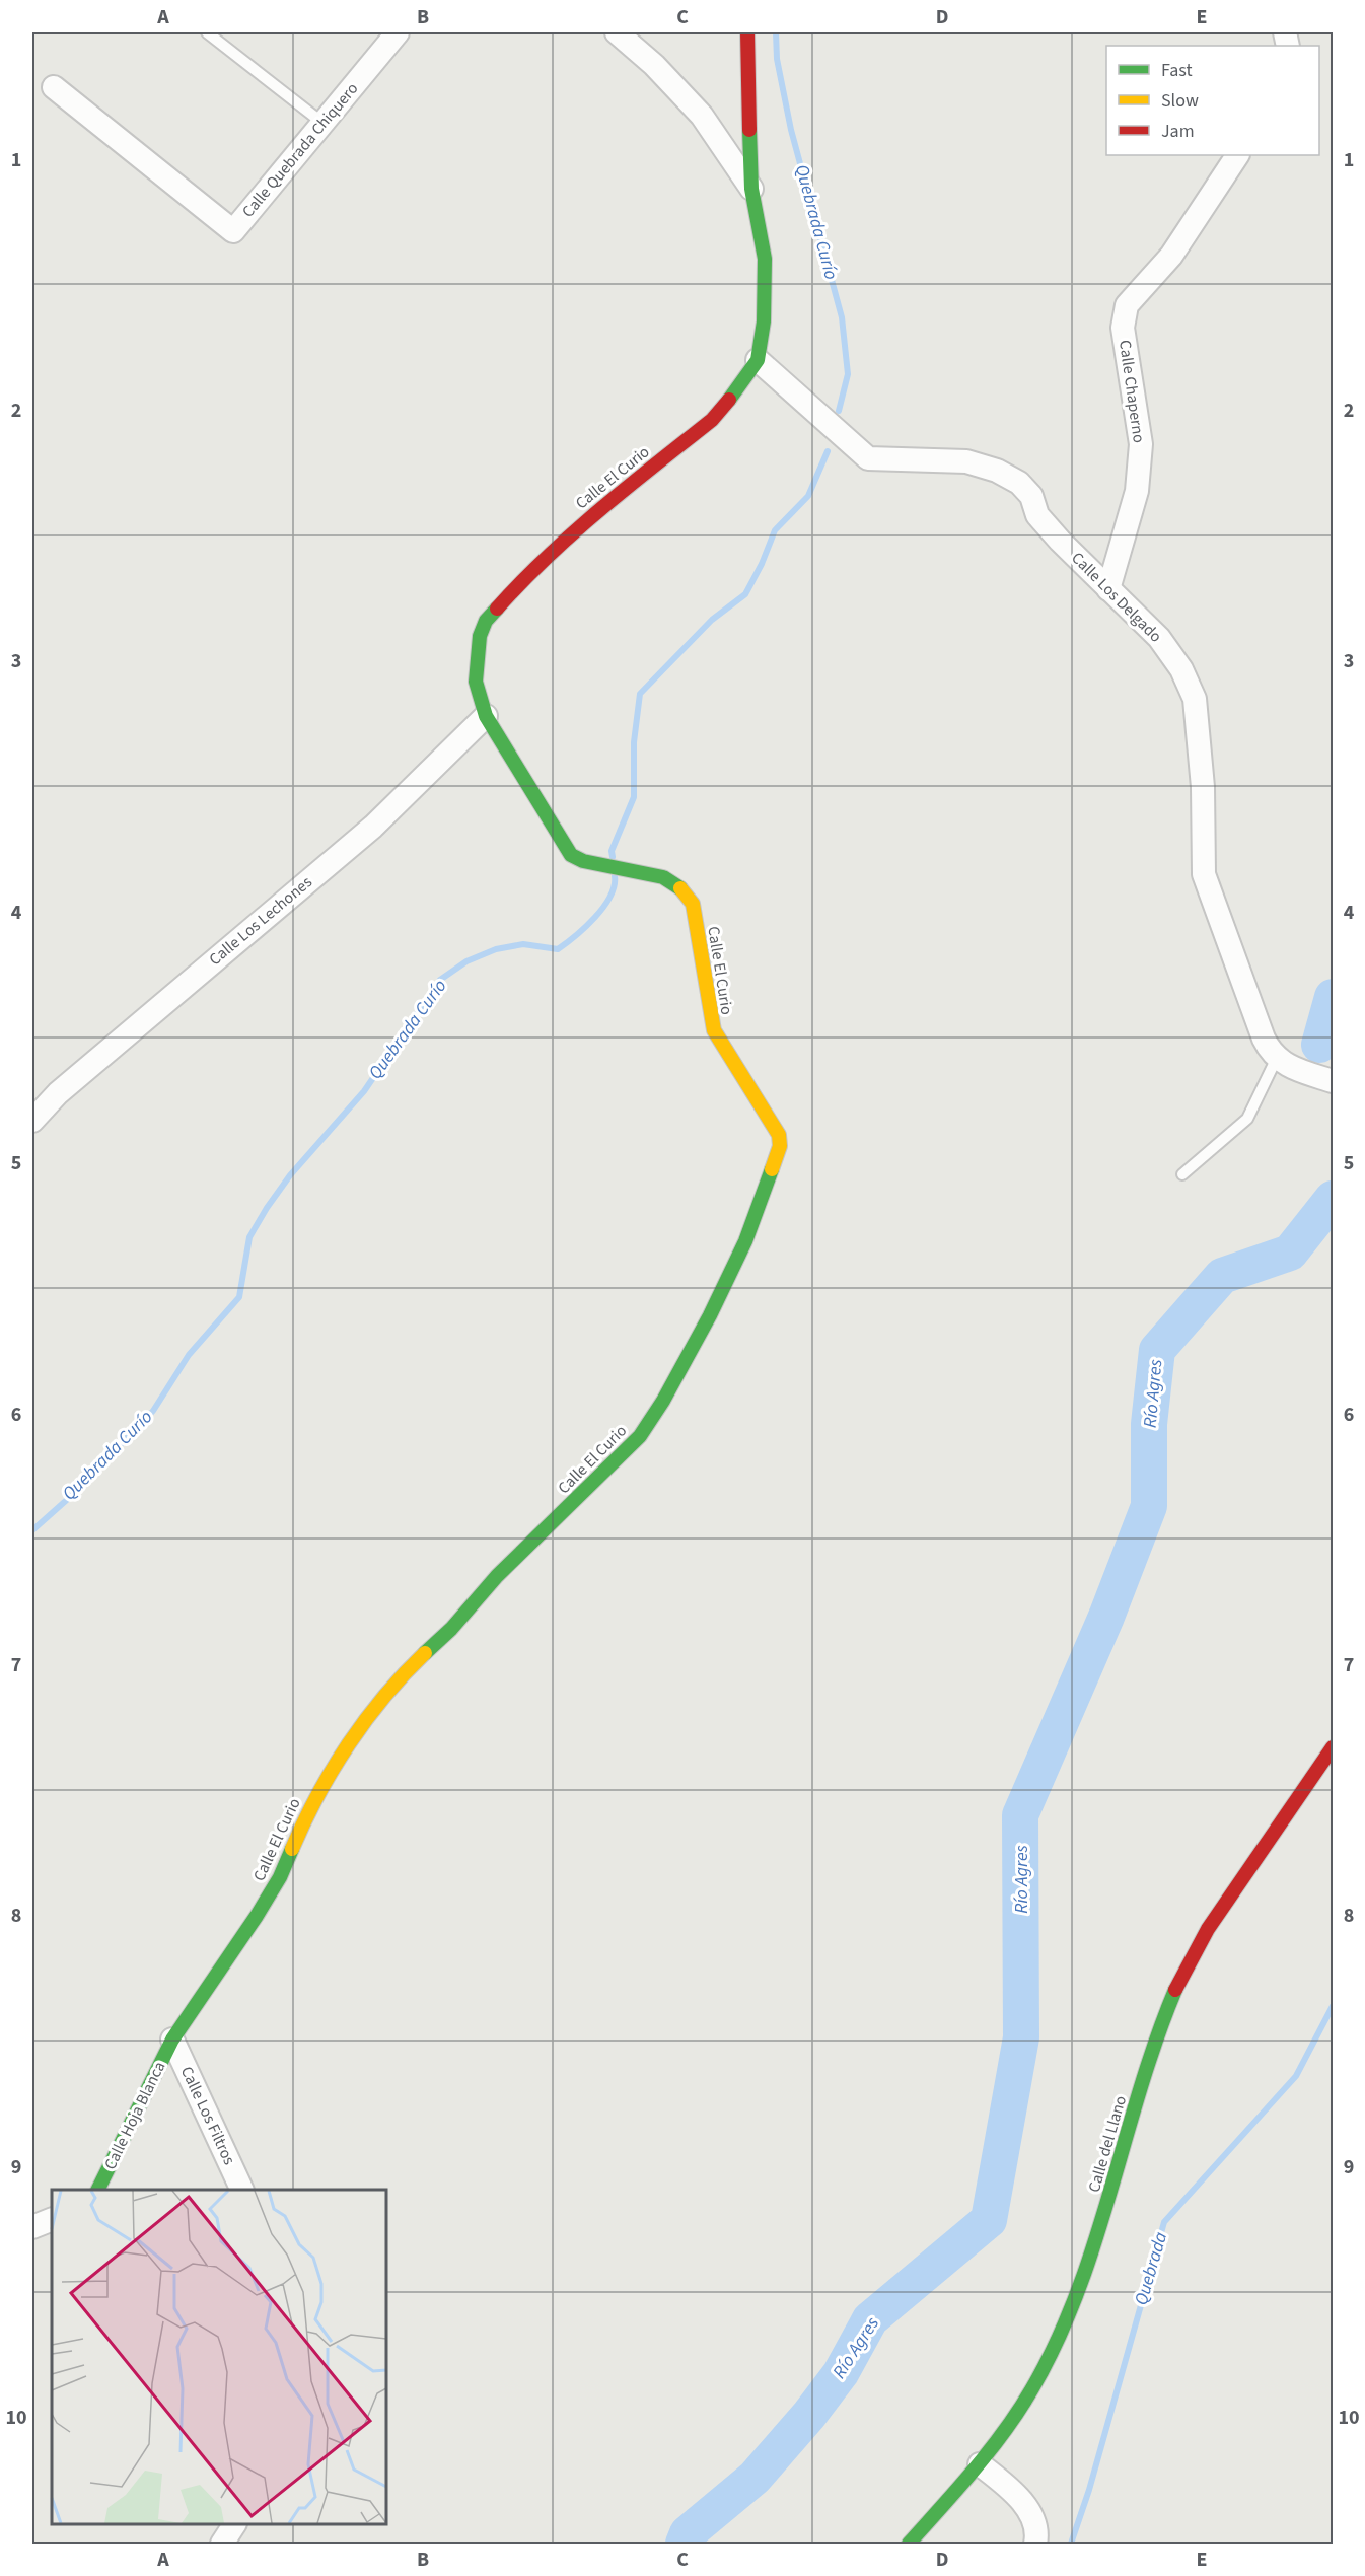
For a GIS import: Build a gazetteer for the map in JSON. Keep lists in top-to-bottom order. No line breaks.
{"streets":{"street":["Calle Quebrada Chiquero","Calle Chaperno","Calle El Curio","Calle Los Delgado","Calle Los Lechones","Calle Hoja Blanca","Calle Los Filtros","Calle del Llano"]},"crossings":[["Calle Chaperno","Calle Los Delgado"],["Calle El Curio","Calle Los Delgado"],["Calle El Curio","Calle Los Lechones"],["Calle El Curio","Calle Hoja Blanca"],["Calle El Curio","Calle Los Filtros"],["Calle Hoja Blanca","Calle Los Filtros"]],"water":["Quebrada Curío","Río Agres","Quebrada"],"legend":["Fast","Slow","Jam"],"grid":{"columns":["A","B","C","D","E"],"rows":["1","2","3","4","5","6","7","8","9","10"]}}
